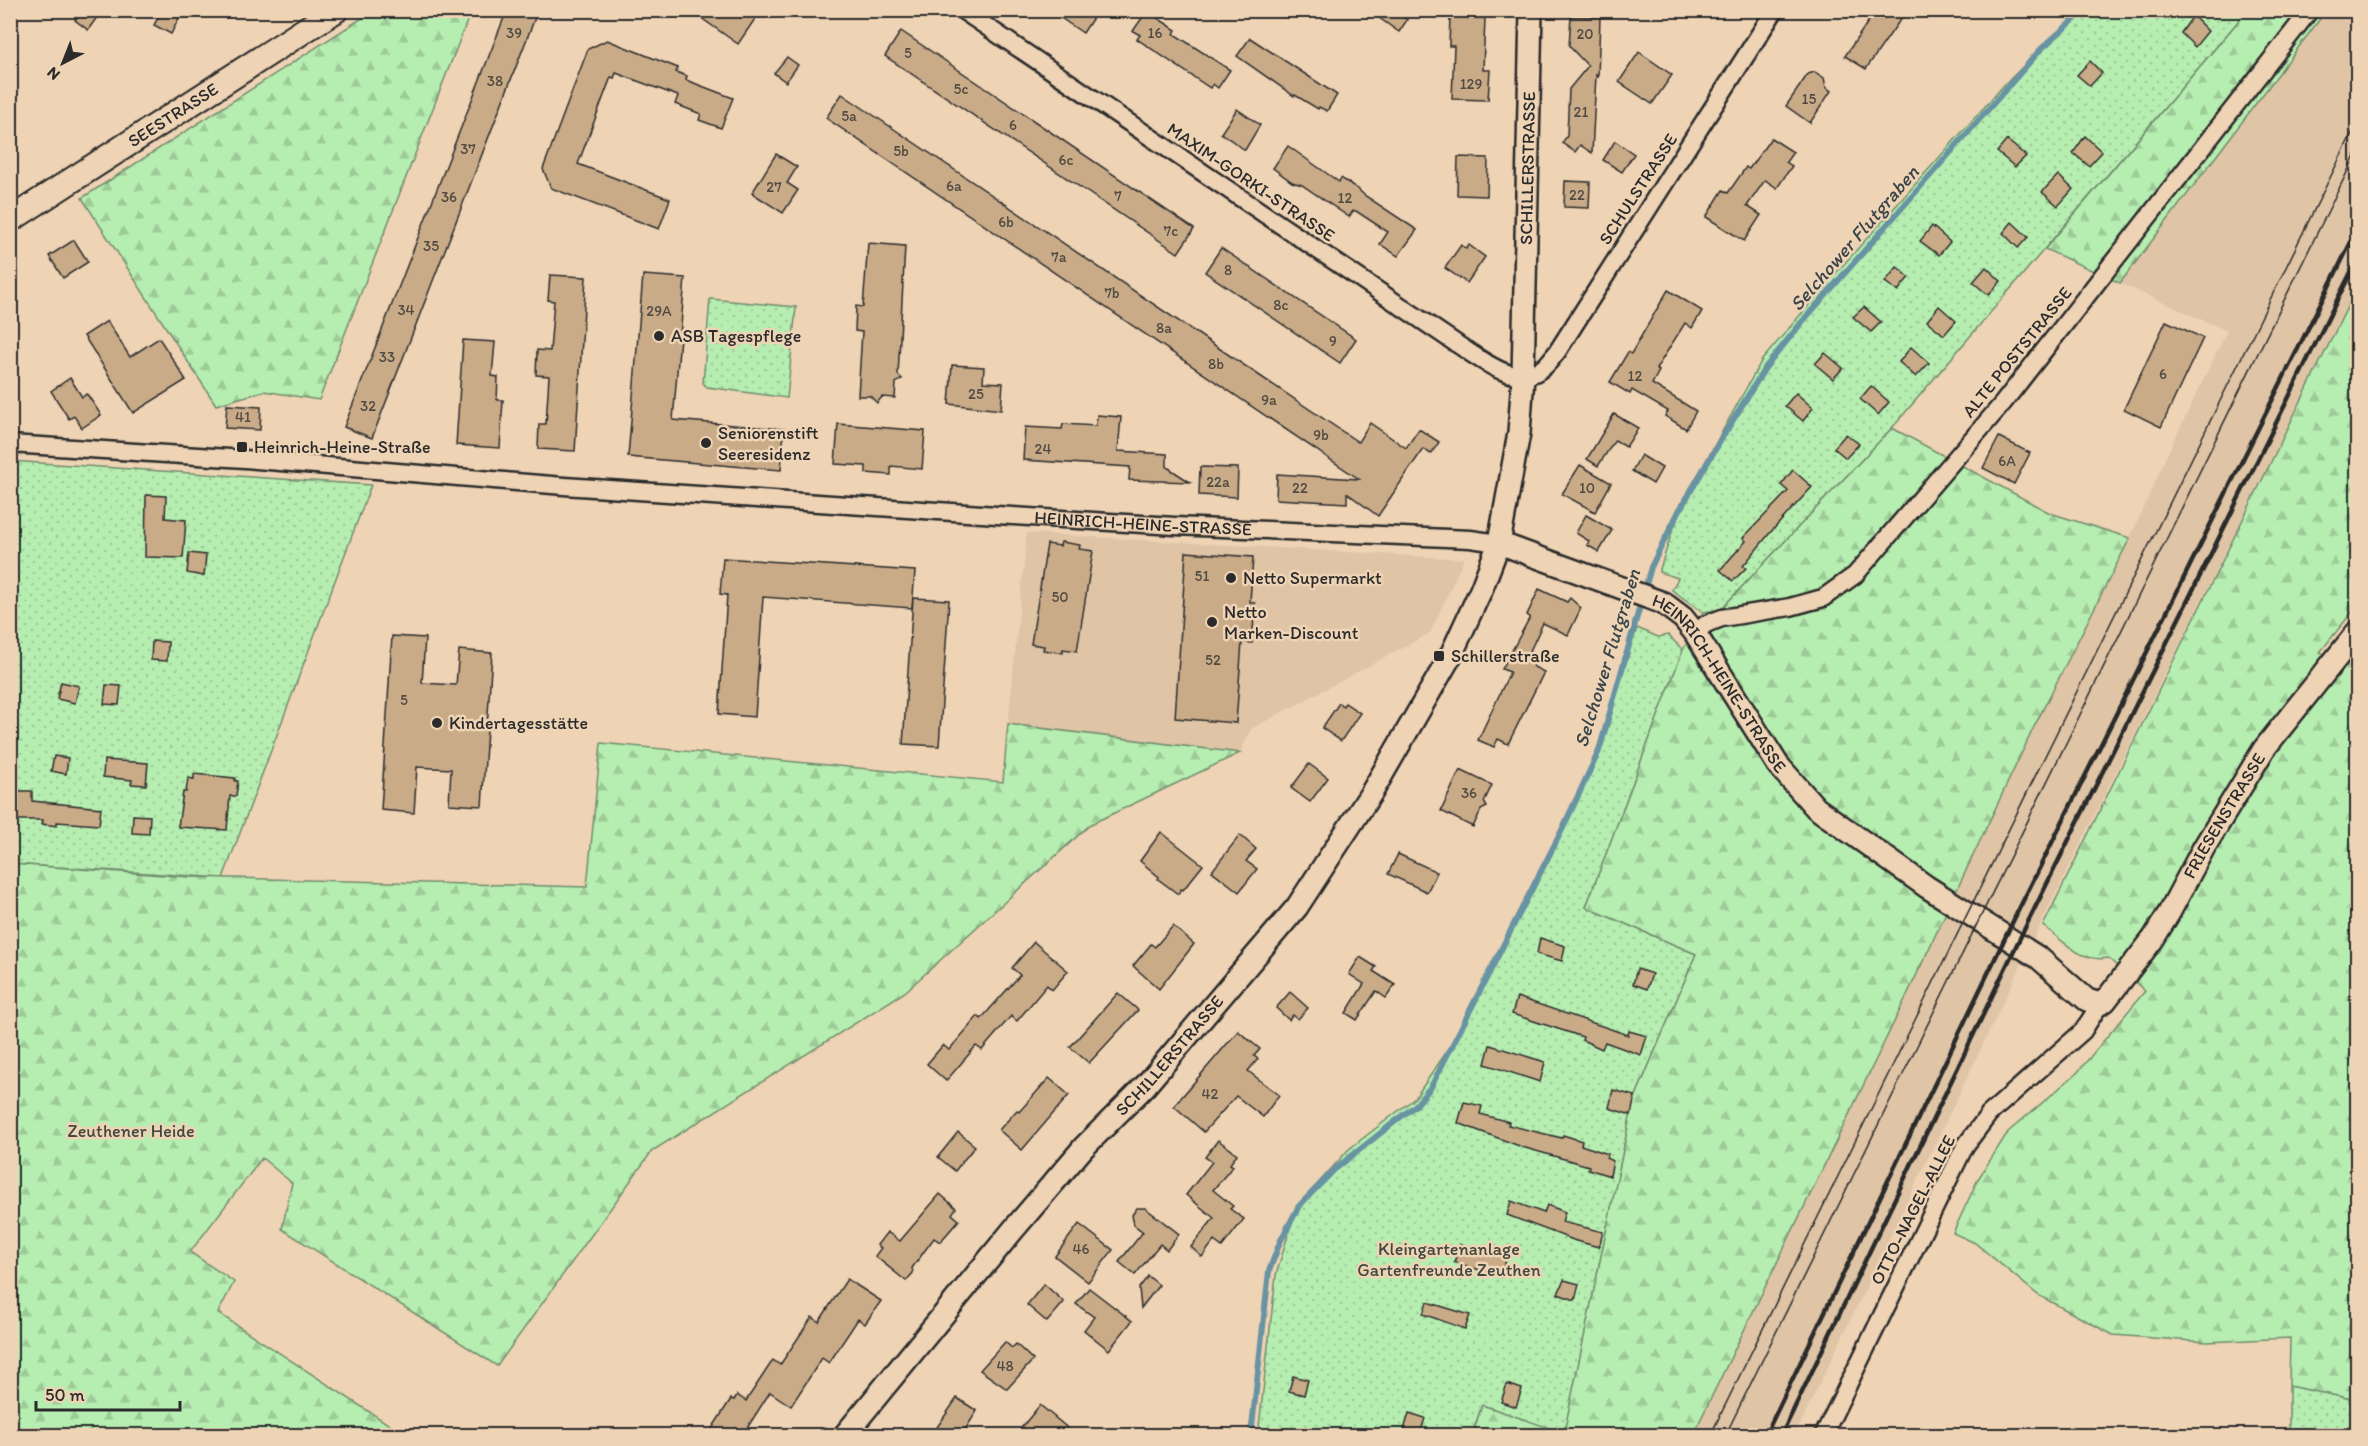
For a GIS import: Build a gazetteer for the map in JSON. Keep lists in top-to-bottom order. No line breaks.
{"streets":{"main road":["SEESTRASSE"],"street":["SCHILLERSTRASSE","MAXIM-GORKI-STRASSE","SCHULSTRASSE","ALTE POSTSTRASSE","HEINRICH-HEINE-STRASSE","FRIESENSTRASSE","OTTO-NAGEL-ALLEE"]},"crossings":[["SCHILLERSTRASSE","MAXIM-GORKI-STRASSE"],["SCHILLERSTRASSE","SCHULSTRASSE"],["SCHILLERSTRASSE","HEINRICH-HEINE-STRASSE"],["MAXIM-GORKI-STRASSE","SCHULSTRASSE"],["ALTE POSTSTRASSE","HEINRICH-HEINE-STRASSE"],["HEINRICH-HEINE-STRASSE","FRIESENSTRASSE"],["HEINRICH-HEINE-STRASSE","OTTO-NAGEL-ALLEE"],["FRIESENSTRASSE","OTTO-NAGEL-ALLEE"]],"water":["Selchower Flutgraben"],"parks":["Zeuthener Heide","Kleingartenanlage Gartenfreunde Zeuthen"],"places":{"other":["ASB Tagespflege","Seniorenstift Seeresidenz","Netto Supermarkt","Netto Marken-Discount","Kindertagesstätte"],"transit":["Heinrich-Heine-Straße","Schillerstraße"]},"house_numbers":["39","16","20","5","38","129","5c","15","21","5a","6","37","5b","6c","6a","27","22","7","36","12","6b","7c","35","7a","8","7b","8c","34","29A","8a","9","33","8b","6","12","25","9a","32","41","9b","24","6A","22a","22","10","51","50","52","5","36","42","46","48"],"scale_bar":"50 m","north":"bottom left"}
